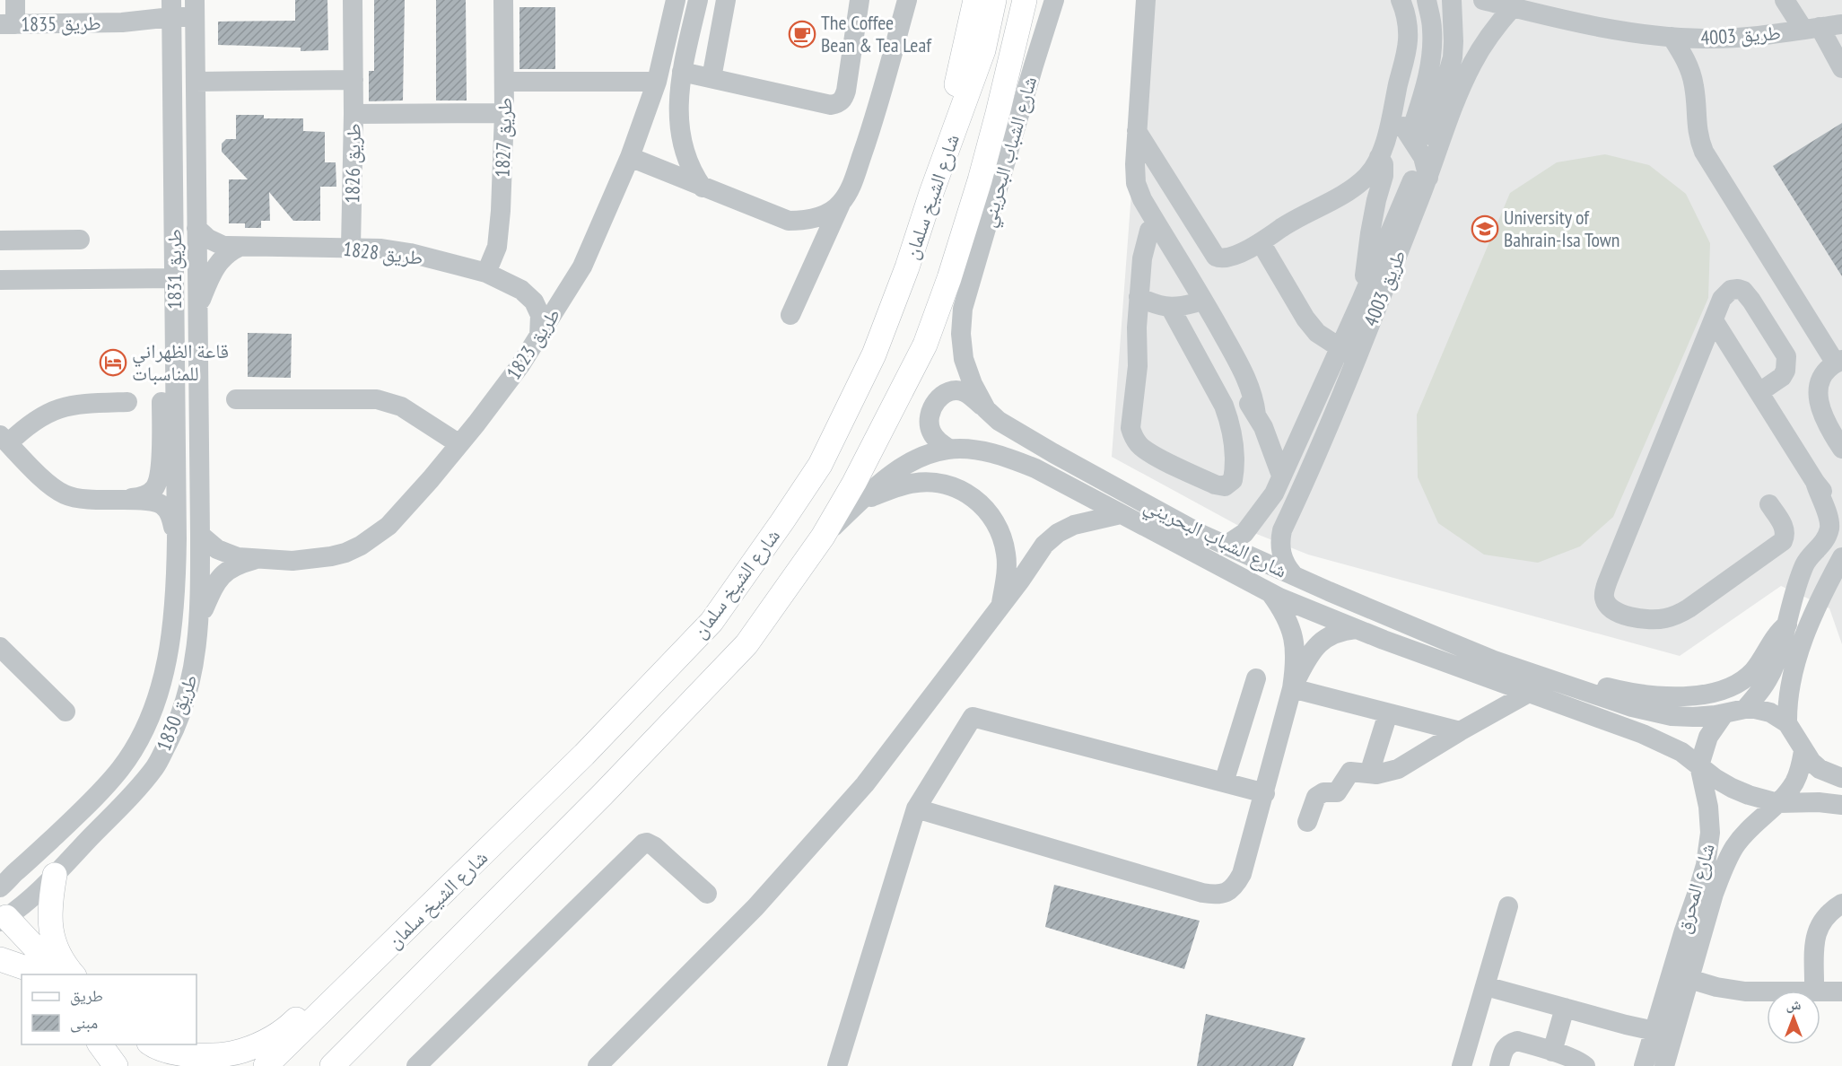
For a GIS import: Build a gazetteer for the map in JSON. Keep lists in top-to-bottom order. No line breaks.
{"streets":{"main road":["شارع الشيخ سلمان"],"street":["طريق 1835","طريق 4003","طريق 1827","شارع الشباب البحريني","طريق 1826","طريق 1828","طريق 1831","طريق 1823","طريق 1830","شارع المحرق"]},"crossings":[["طريق 1835","طريق 1831"],["طريق 4003","شارع الشباب البحريني"],["طريق 1827","طريق 1828"],["شارع الشباب البحريني","شارع الشيخ سلمان"],["شارع الشباب البحريني","شارع المحرق"],["طريق 1826","طريق 1828"],["طريق 1828","طريق 1831"],["طريق 1828","طريق 1823"],["طريق 1831","طريق 1823"],["طريق 1831","طريق 1830"],["طريق 1823","طريق 1830"]],"places":{"cafe":["The Coffee Bean & Tea Leaf"],"school or university":["University of Bahrain-Isa Town"],"hotel":["قاعة الظهراني للمناسبات"]},"legend":["طريق","مبنى"],"north":"top"}
